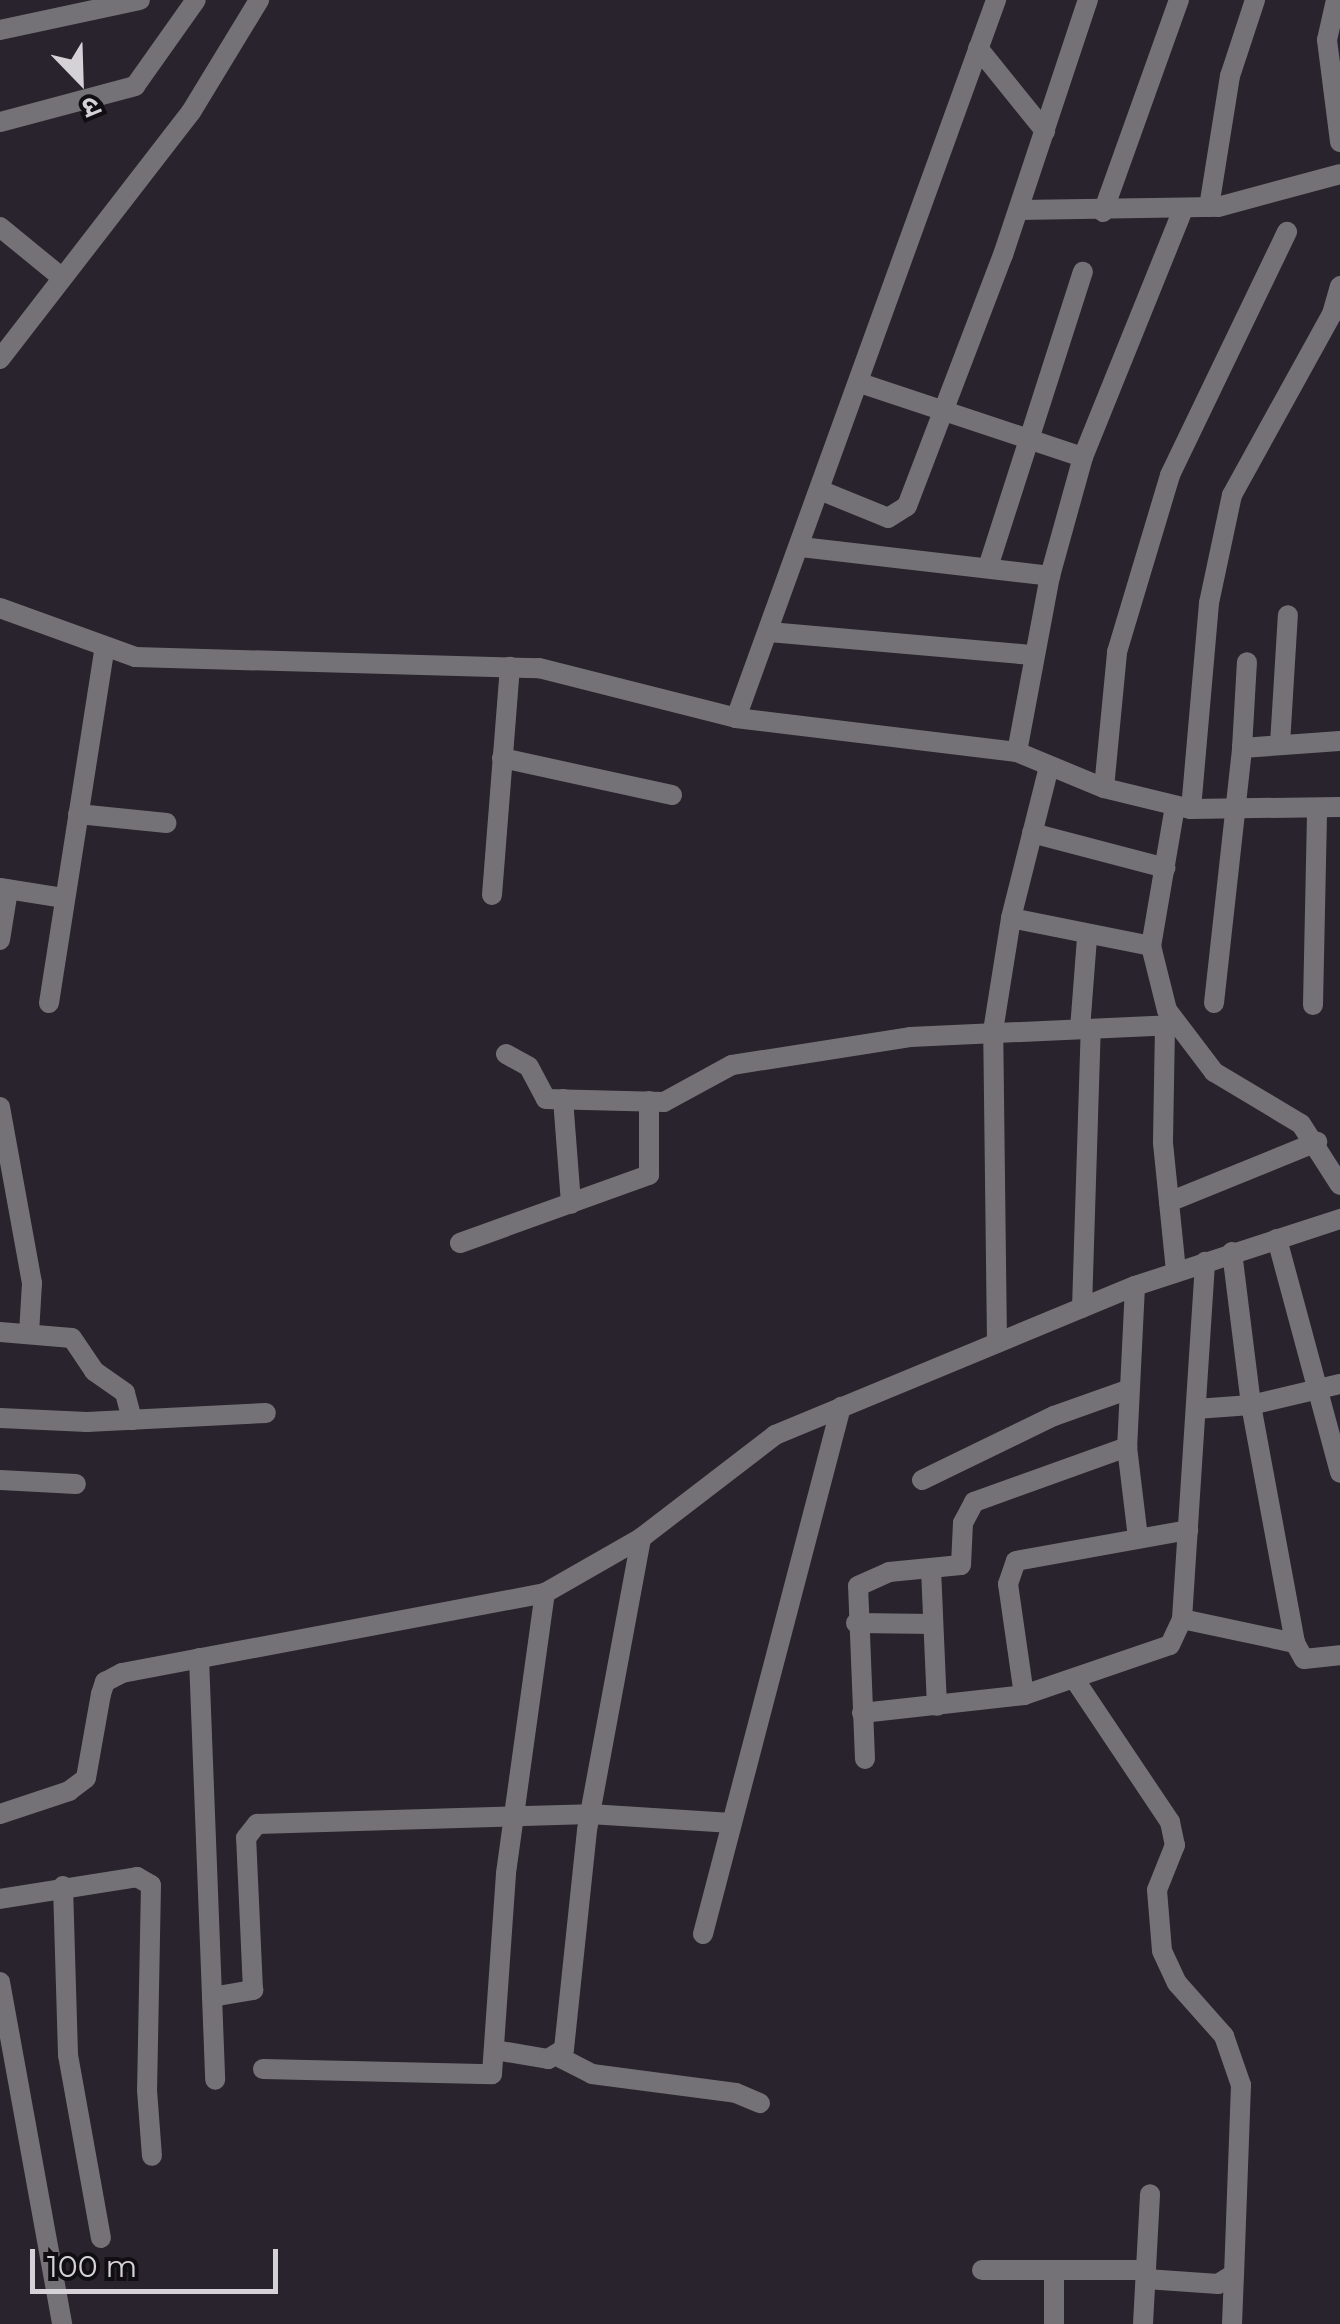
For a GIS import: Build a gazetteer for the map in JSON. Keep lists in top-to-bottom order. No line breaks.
{"scale_bar":"100 m","north":"bottom right"}
